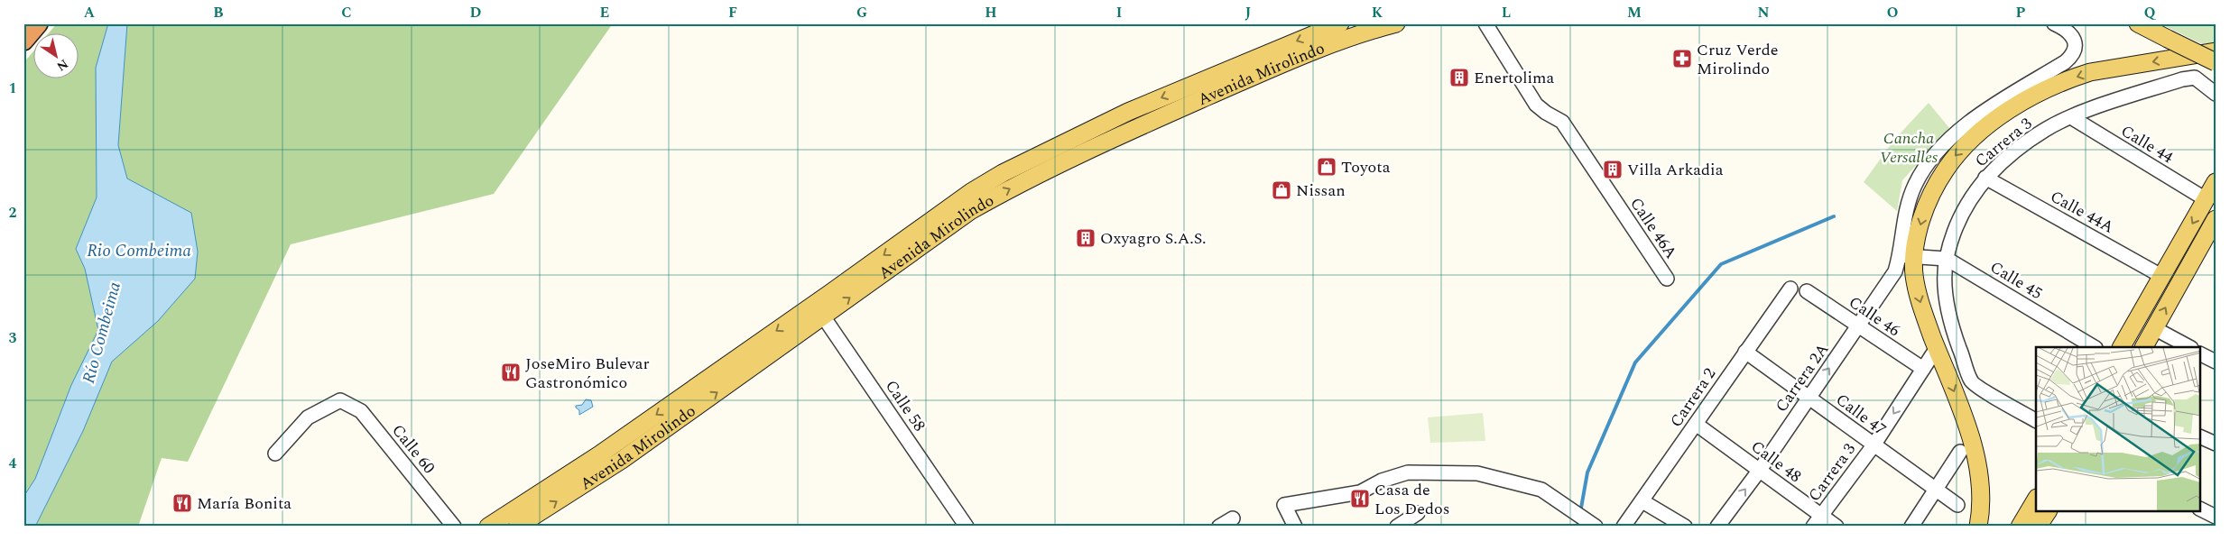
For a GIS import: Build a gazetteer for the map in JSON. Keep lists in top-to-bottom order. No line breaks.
{"streets":{"main road":["Avenida Mirolindo"],"street":["Carrera 3","Calle 44","Calle 44A","Calle 46A","Calle 45","Calle 46","Carrera 2A","Carrera 2","Calle 58","Calle 47","Calle 60","Calle 48"]},"crossings":[["Avenida Mirolindo","Calle 58"],["Carrera 3","Calle 44"],["Carrera 3","Calle 44A"],["Carrera 3","Calle 45"],["Carrera 3","Calle 46"],["Carrera 3","Calle 47"],["Carrera 3","Calle 48"],["Calle 45","Carrera 2A"],["Calle 46","Carrera 2A"],["Carrera 2A","Calle 47"],["Carrera 2A","Calle 48"],["Carrera 2","Calle 47"],["Carrera 2","Calle 48"]],"water":["Rio Combeima","Río Combeima"],"parks":["Cancha Versalles"],"places":{"pharmacy":["Cruz Verde Mirolindo"],"building":["Enertolima","Villa Arkadia","Oxyagro S.A.S."],"shop":["Toyota","Nissan"],"restaurant":["JoseMiro Bulevar Gastronómico","Casa de Los Dedos","María Bonita"]},"north":"bottom right","grid":{"columns":["A","B","C","D","E","F","G","H","I","J","K","L","M","N","O","P","Q"],"rows":["1","2","3","4"]}}
